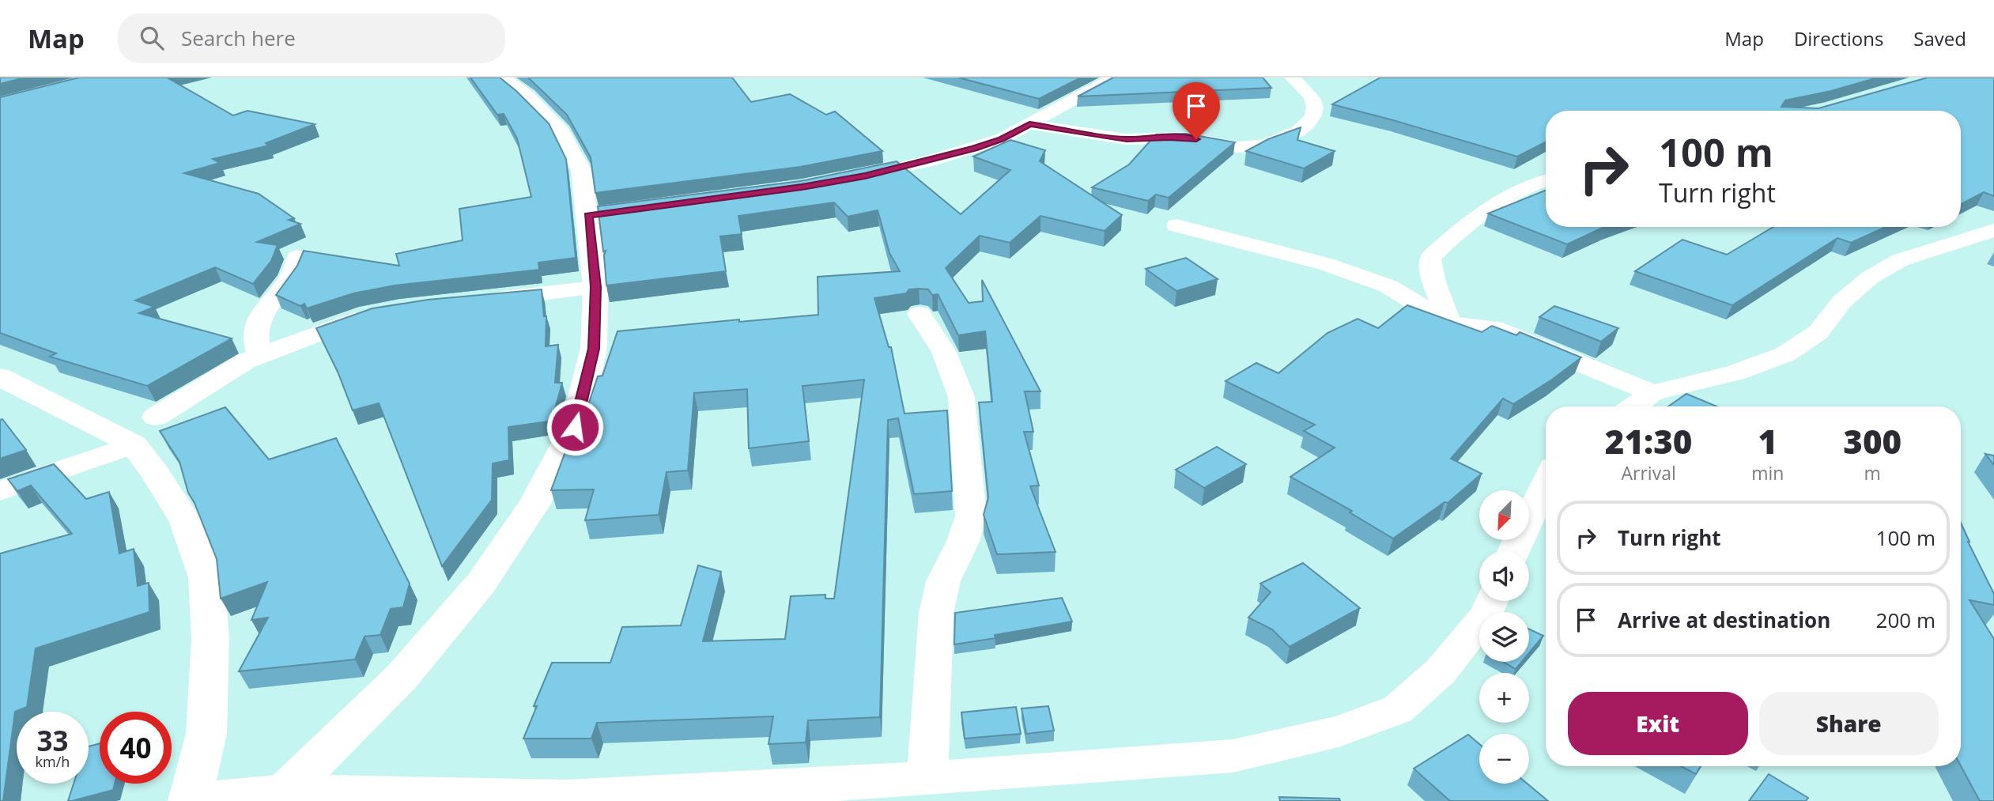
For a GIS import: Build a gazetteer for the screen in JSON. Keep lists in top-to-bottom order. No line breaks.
{"north":"bottom left","page":{"header":"Map","search":"Search here","nav":["Map","Directions","Saved"],"turn":["100 m","Turn right"],"eta":["21:30","Arrival","1","min","300","m"],"map_buttons":["+","−"],"list":[{"name":"Turn right","value":"100 m"},{"name":"Arrive at destination","value":"200 m"}],"buttons":["Exit","Share"],"speed":"33 km/h","limit":"40"}}
